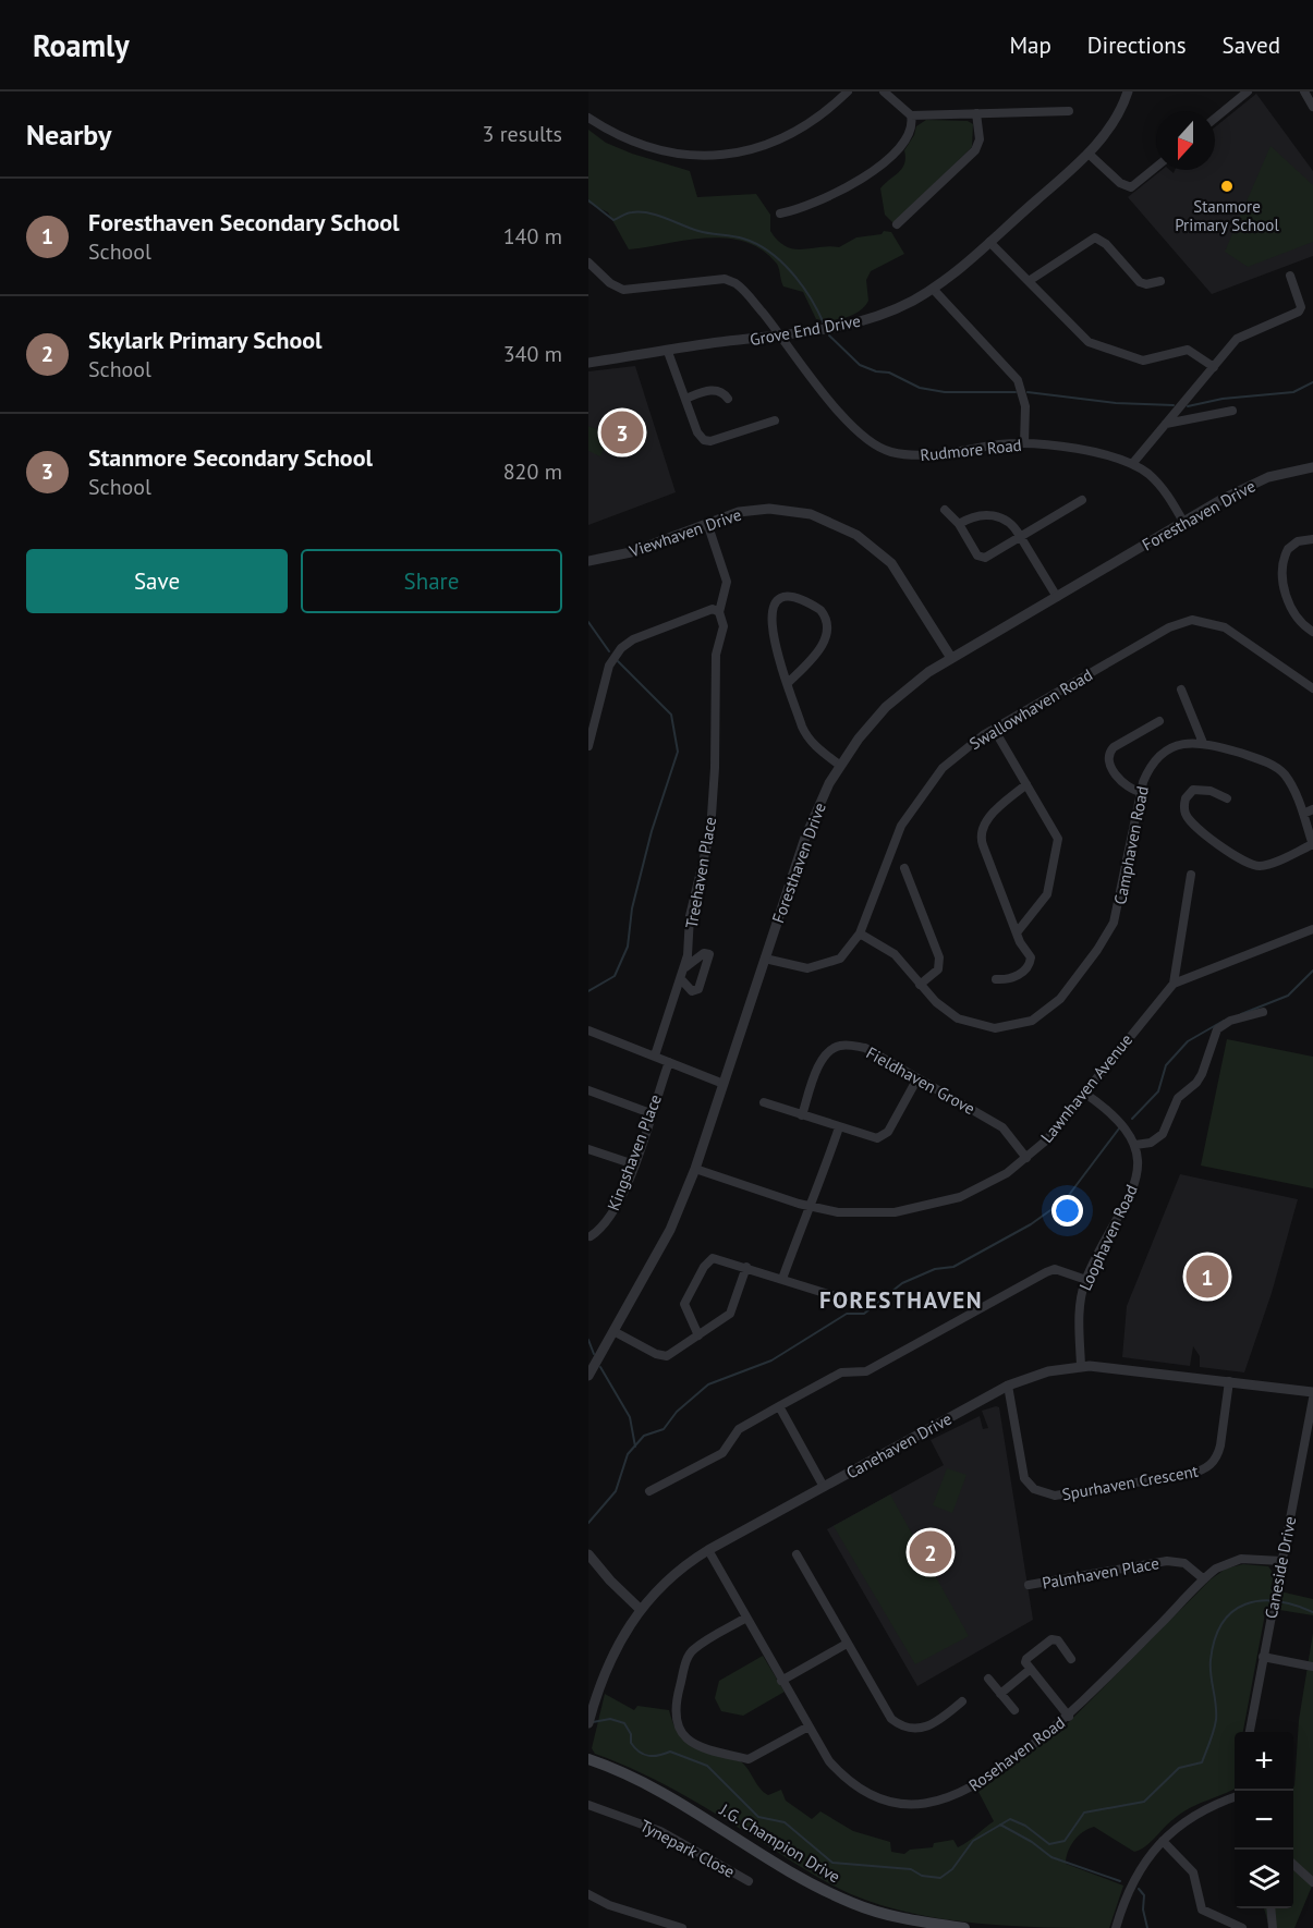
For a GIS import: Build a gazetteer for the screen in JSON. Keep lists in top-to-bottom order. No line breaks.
{"streets":{"main road":["J.G. Champion Drive"],"street":["Grove End Drive","Rudmore Road","Foresthaven Drive","Viewhaven Drive","Swallowhaven Road","Camphaven Road","Treehaven Place","Fieldhaven Grove","Lawnhaven Avenue","Kingshaven Place","Loophaven Road","Canehaven Drive","Spurhaven Crescent","Caneside Drive","Palmhaven Place","Rosehaven Road","Tynepark Close"]},"crossings":[["Grove End Drive","Rudmore Road"],["Rudmore Road","Foresthaven Drive"],["Foresthaven Drive","Viewhaven Drive"],["Foresthaven Drive","Swallowhaven Road"],["Foresthaven Drive","Lawnhaven Avenue"],["Viewhaven Drive","Treehaven Place"],["Swallowhaven Road","Camphaven Road"],["Fieldhaven Grove","Lawnhaven Avenue"],["Loophaven Road","Canehaven Drive"],["Canehaven Drive","Spurhaven Crescent"],["Canehaven Drive","Rosehaven Road"],["Caneside Drive","Rosehaven Road"],["Palmhaven Place","Rosehaven Road"]],"districts":["FORESTHAVEN"],"places":["Stanmore Primary School"],"north":"bottom","page":{"header":"Roamly","nav":["Map","Directions","Saved"],"heading":["Nearby","3 results"],"list":[{"mark":"1","name":"Foresthaven Secondary School","note":"School","value":"140 m"},{"mark":"2","name":"Skylark Primary School","note":"School","value":"340 m"},{"mark":"3","name":"Stanmore Secondary School","note":"School","value":"820 m"}],"pins":["3","1","2"],"buttons":["Save","Share"],"map_buttons":["+","−"]}}
